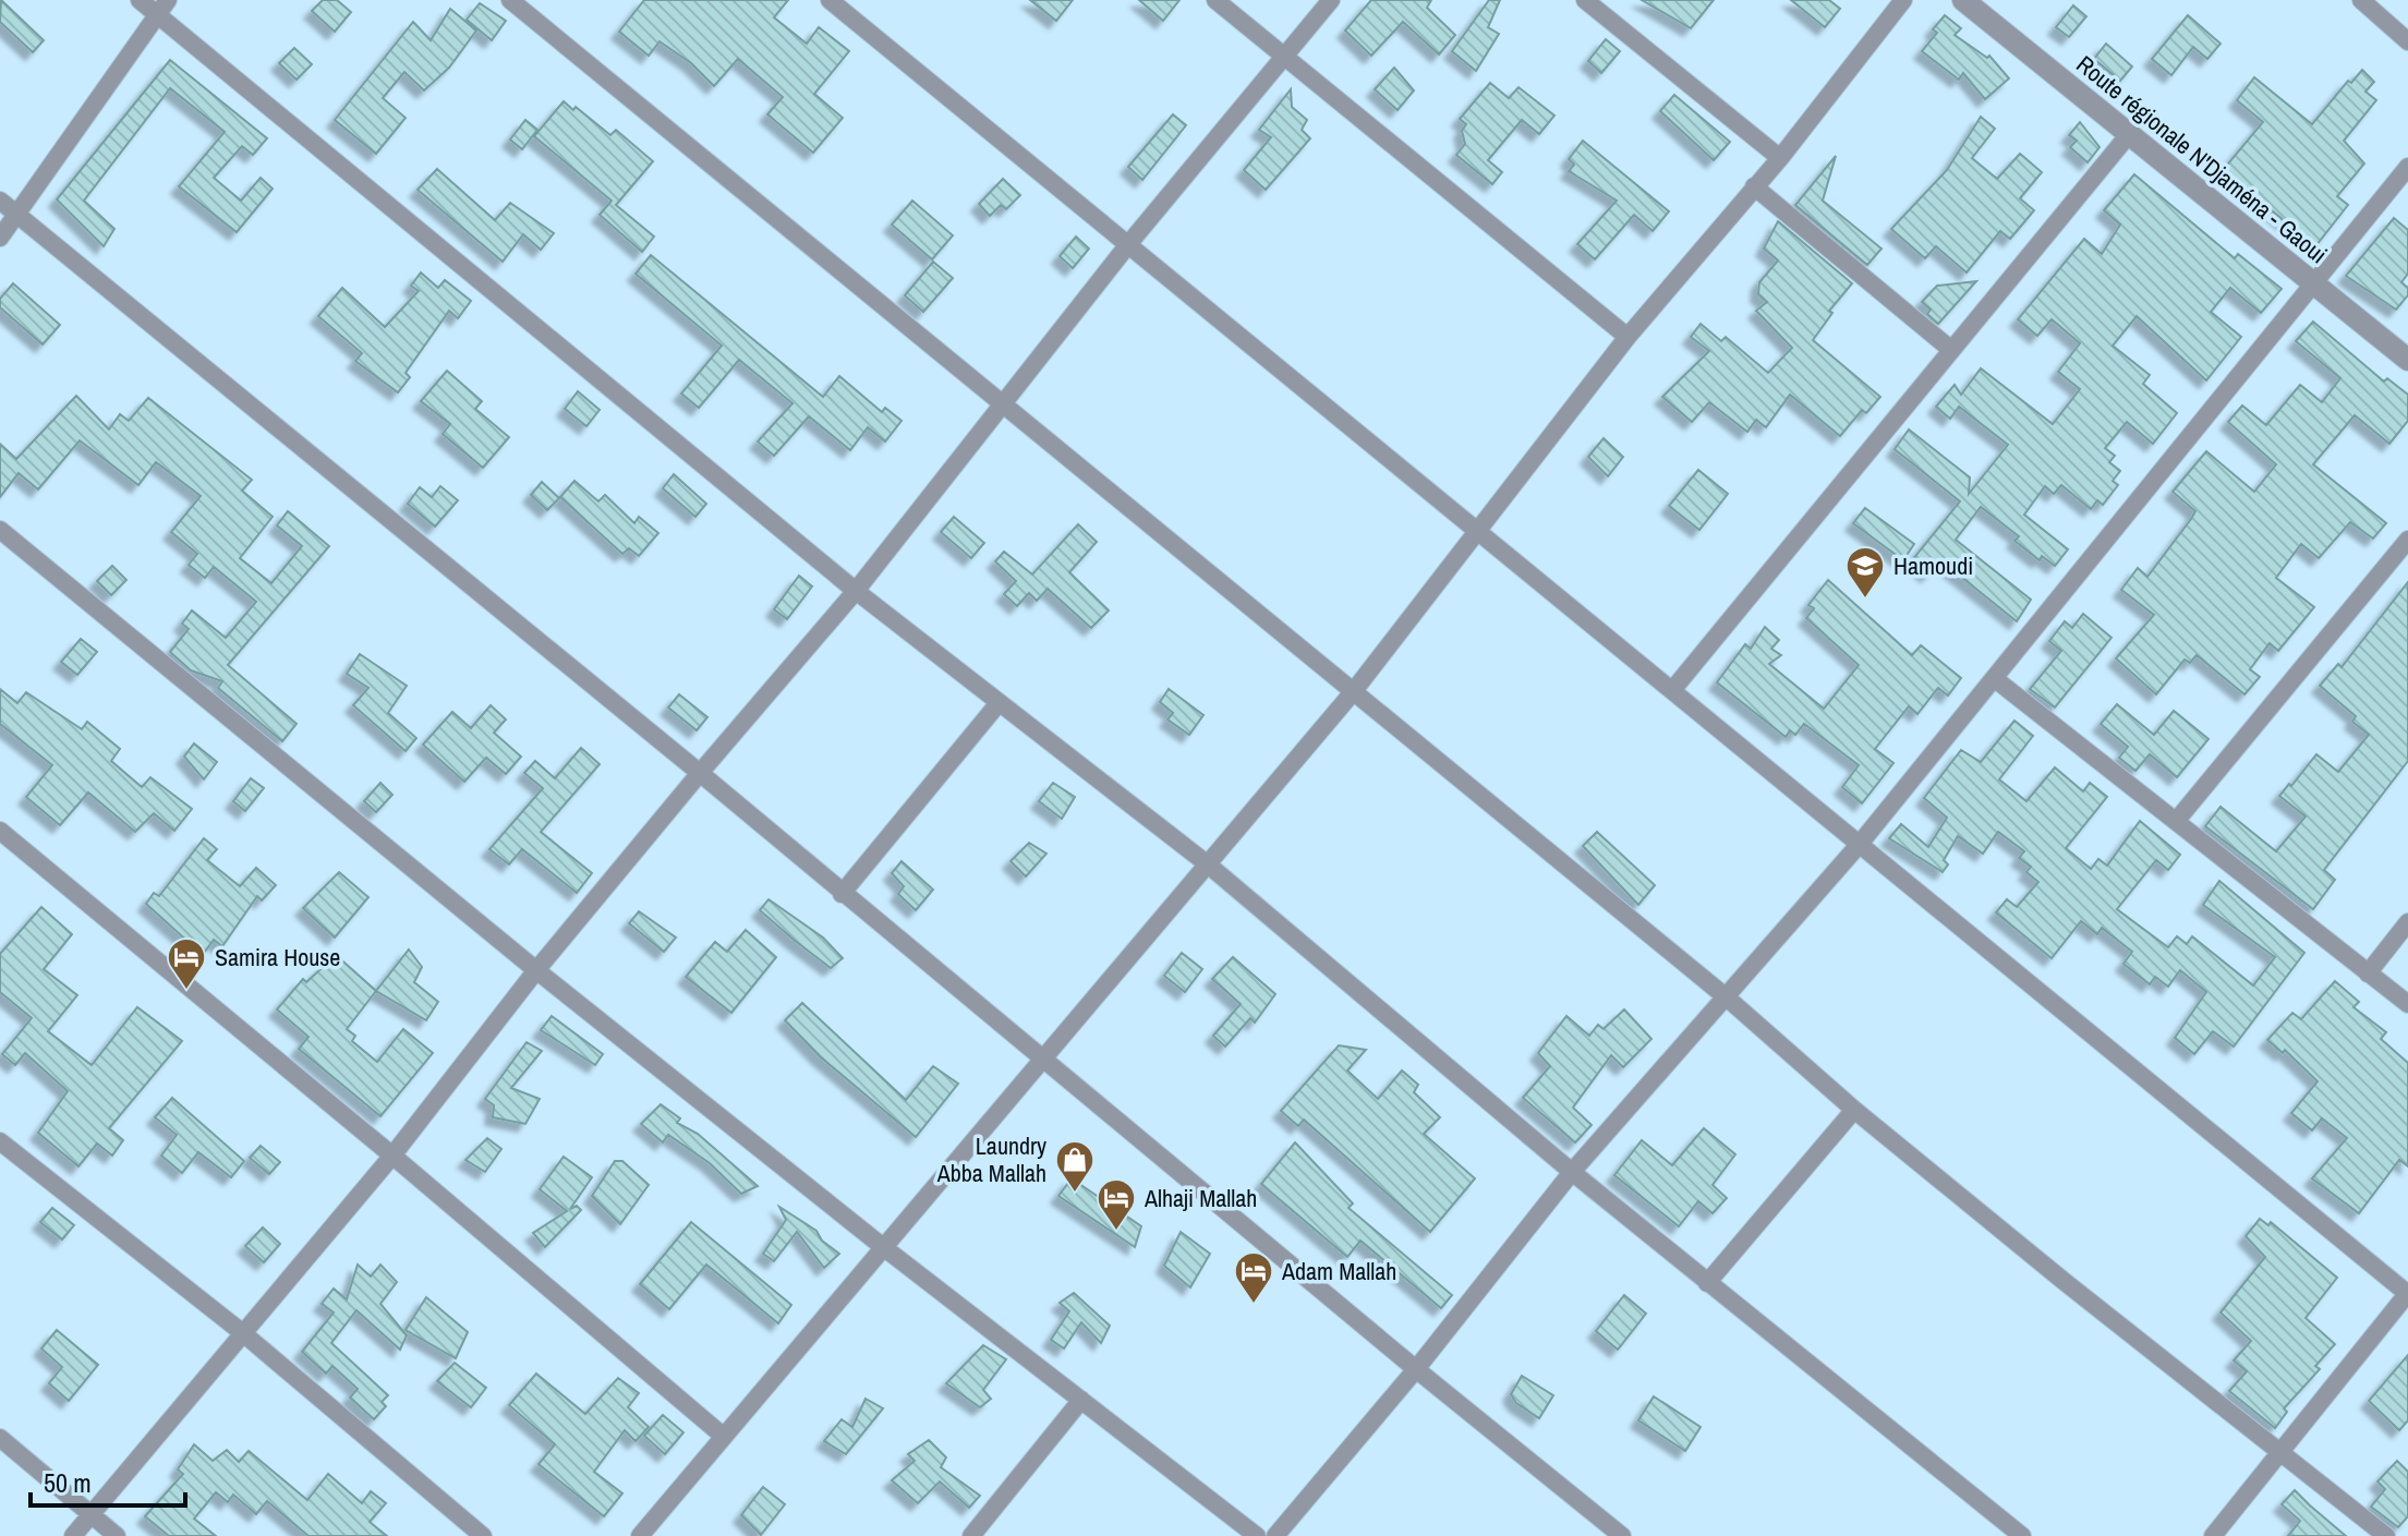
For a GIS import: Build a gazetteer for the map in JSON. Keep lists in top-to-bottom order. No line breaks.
{"streets":{"street":["Route régionale N'Djaména - Gaoui"]},"places":{"school or university":["Hamoudi"],"hotel":["Samira House","Alhaji Mallah","Adam Mallah"],"shop":["Laundry Abba Mallah"]},"scale_bar":"50 m"}
